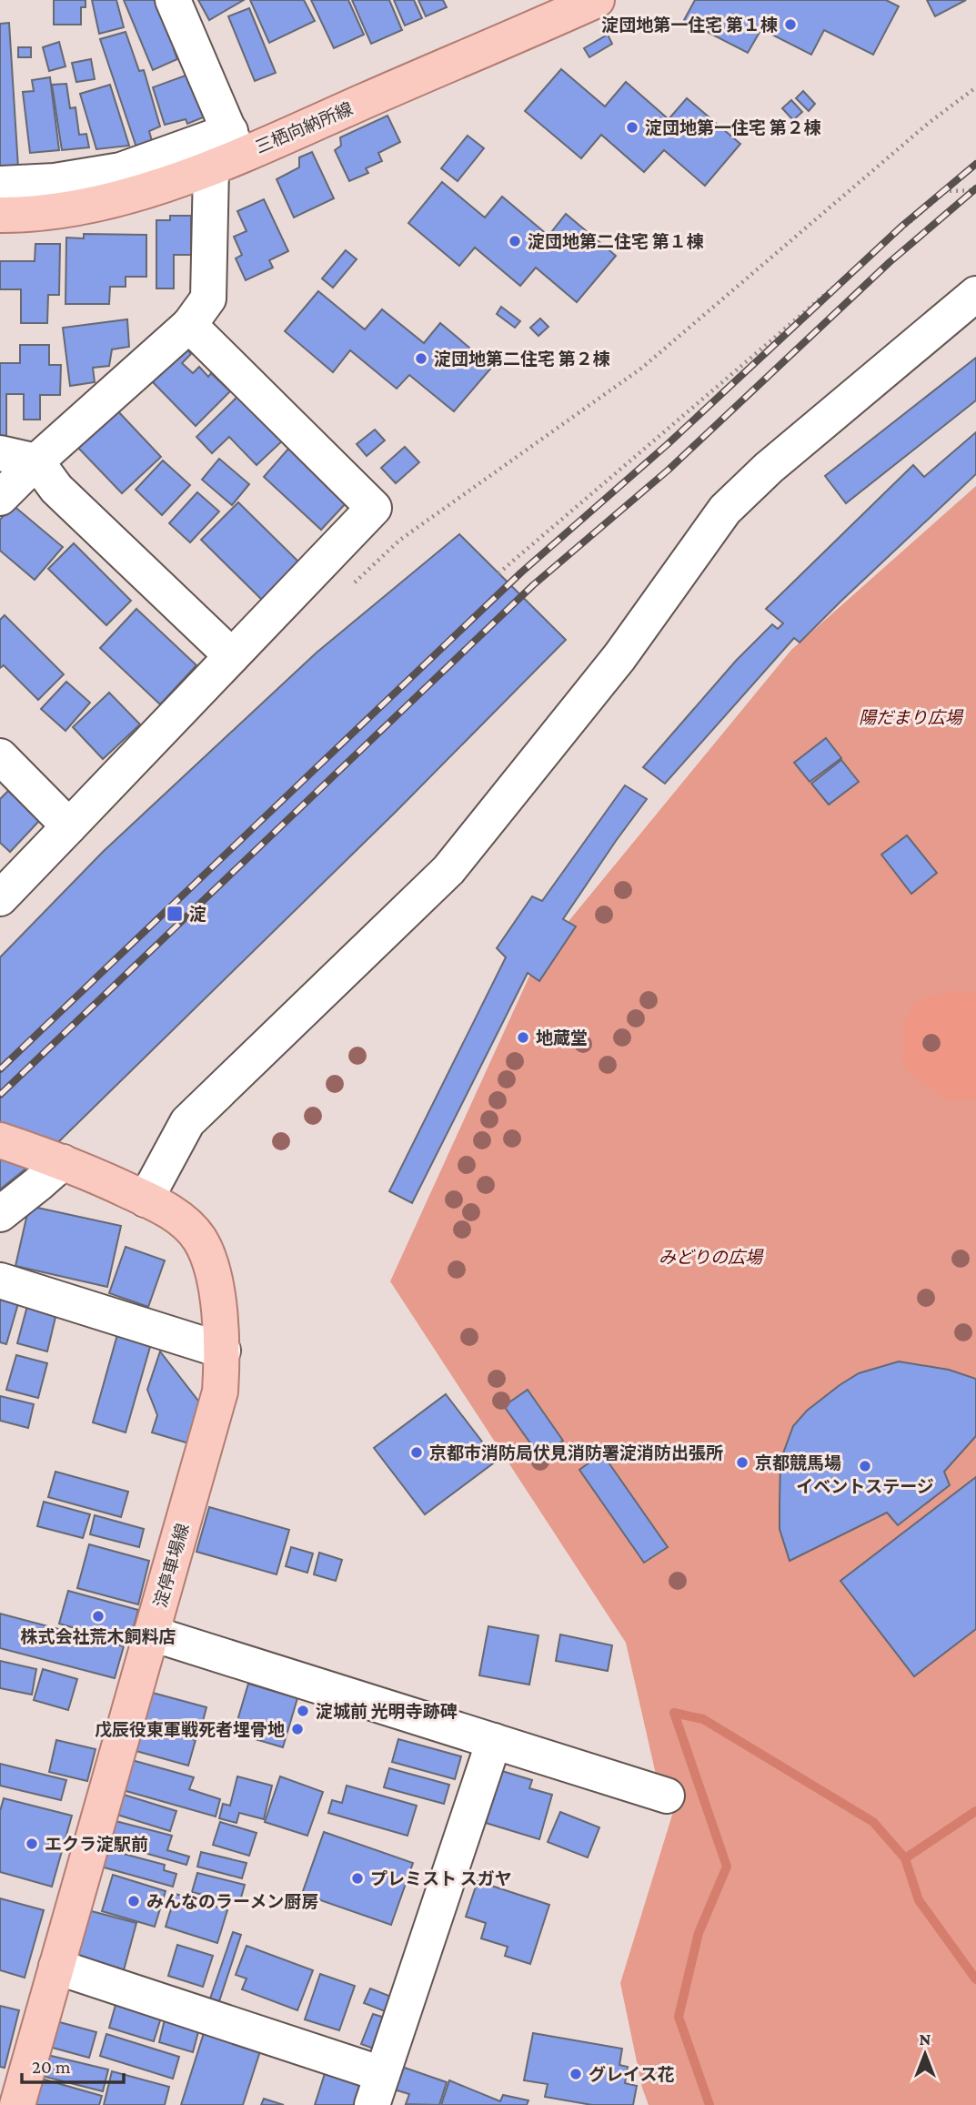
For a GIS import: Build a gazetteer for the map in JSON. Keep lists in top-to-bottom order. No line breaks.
{"streets":{"main road":["三栖向納所線","淀停車場線"]},"parks":["陽だまり広場","みどりの広場"],"places":{"other":["淀団地第一住宅 第１棟","淀団地第一住宅 第２棟","淀団地第二住宅 第１棟","淀団地第二住宅 第２棟","地蔵堂","京都市消防局伏見消防署淀消防出張所","京都競馬場","イベントステージ","株式会社荒木飼料店","淀城前 光明寺跡碑","戊辰役東軍戦死者埋骨地","エクラ淀駅前","プレミスト スガヤ","みんなのラーメン厨房","グレイス花"],"transit":["淀"]},"scale_bar":"20 m","north":"top"}
